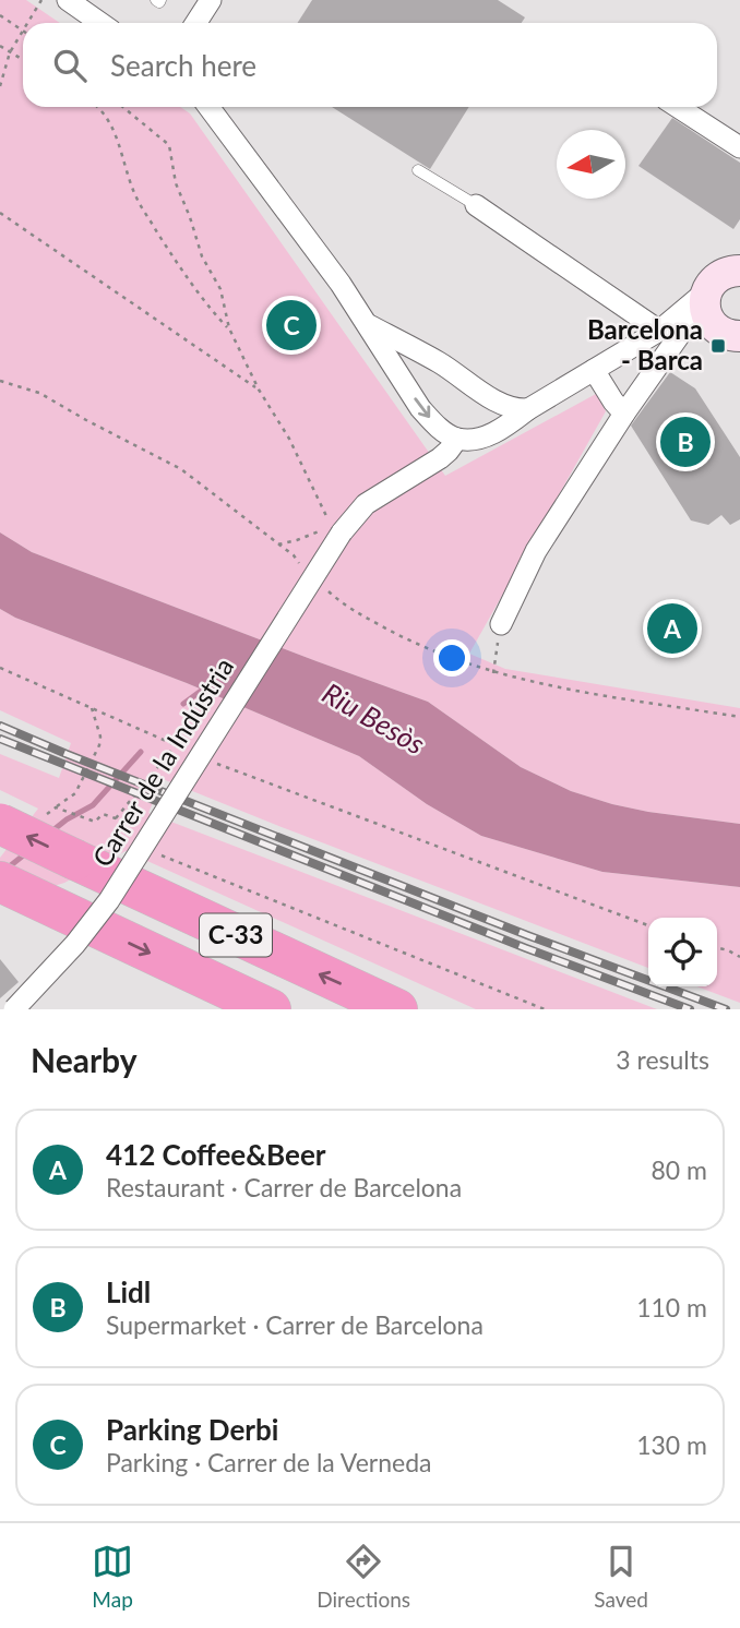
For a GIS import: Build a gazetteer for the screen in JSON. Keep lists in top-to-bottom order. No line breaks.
{"streets":{"highway":["C-33"],"street":["Carrer de la Indústria"]},"water":["Riu Besòs"],"places":{"transit":["Barcelona - Barca"]},"north":"left","page":{"search":"Search here","pins":["C","B","A"],"heading":["Nearby","3 results"],"list":[{"mark":"A","name":"412 Coffee&Beer","note":"Restaurant · Carrer de Barcelona","value":"80 m"},{"mark":"B","name":"Lidl","note":"Supermarket · Carrer de Barcelona","value":"110 m"},{"mark":"C","name":"Parking Derbi","note":"Parking · Carrer de la Verneda","value":"130 m"}],"nav":["Map","Directions","Saved"]}}
